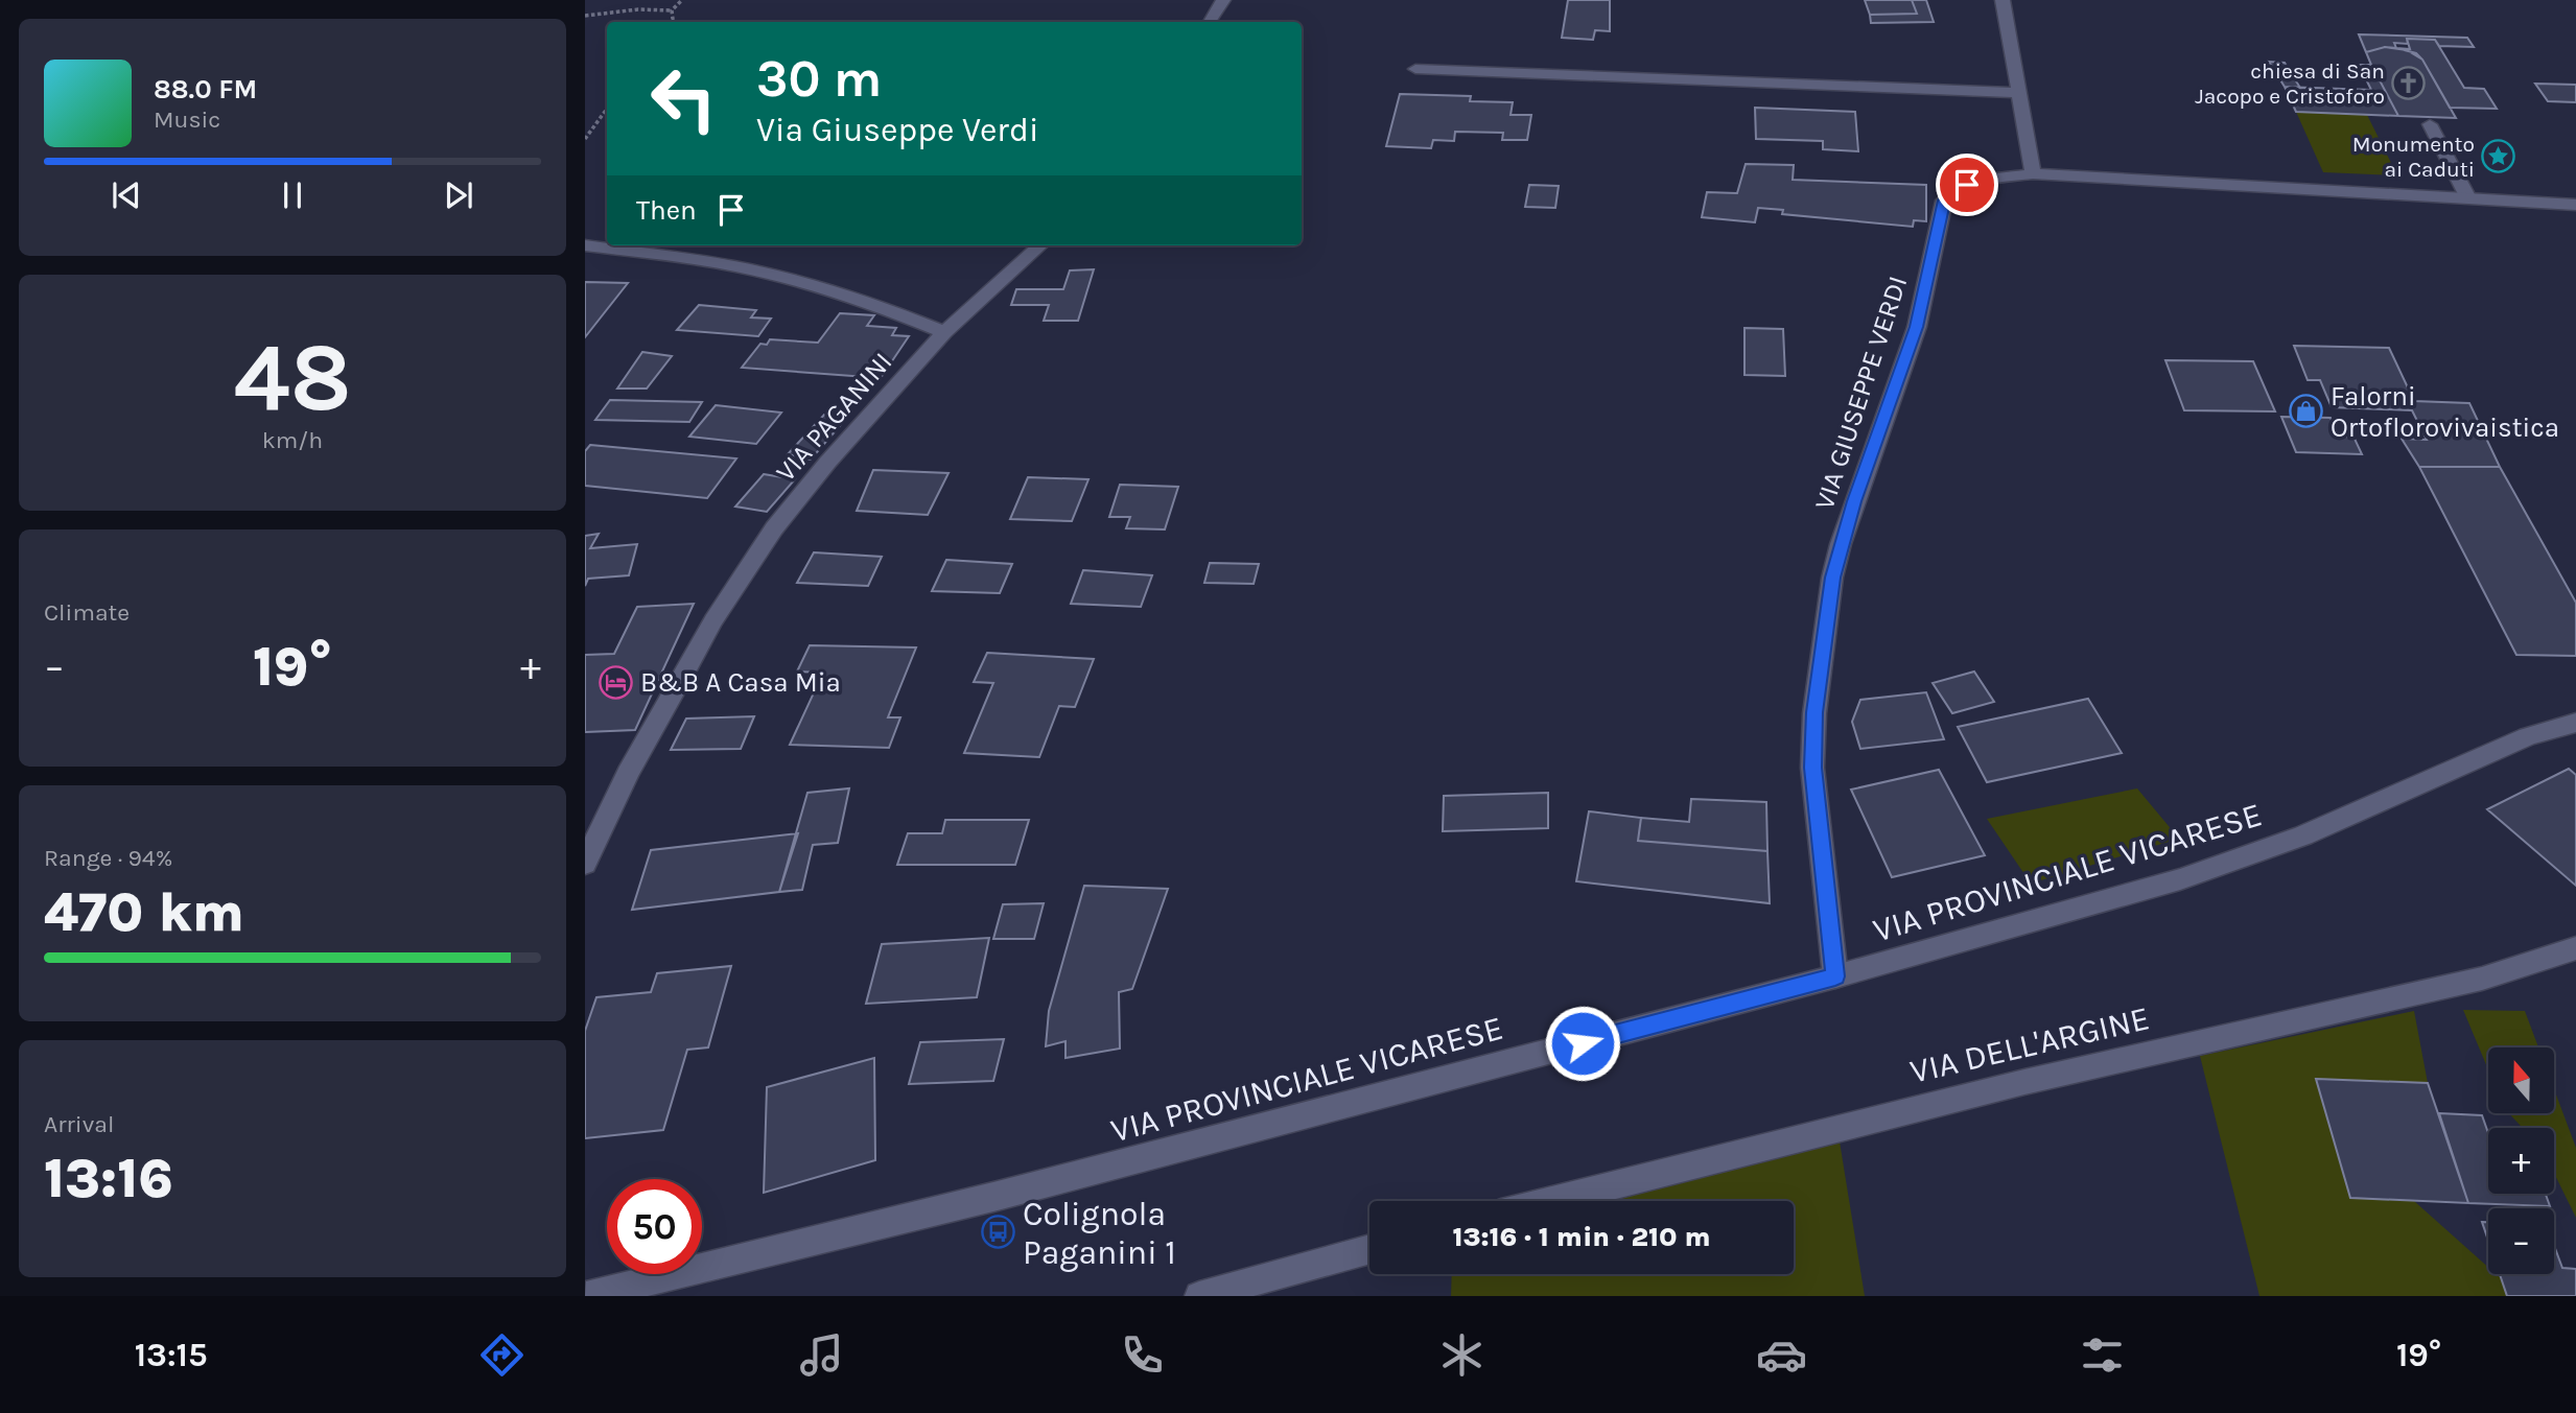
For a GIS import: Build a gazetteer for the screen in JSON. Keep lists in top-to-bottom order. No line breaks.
{"streets":{"street":["VIA GIUSEPPE VERDI","VIA PAGANINI","VIA PROVINCIALE VICARESE","VIA DELL'ARGINE"]},"crossings":[["VIA GIUSEPPE VERDI","VIA PROVINCIALE VICARESE"]],"places":{"church":["chiesa di San Jacopo e Cristoforo"],"place":["Monumento ai Caduti"],"shop":["Falorni Ortoflorovivaistica"],"hotel":["B&B A Casa Mia"],"bus stop":["Colignola Paganini 1"]},"north":"top","page":{"turn":["30 m","Via Giuseppe Verdi"],"song":["88.0 FM","Music"],"then":"Then","tile":[["48","km/h"],"Climate",["Range · 94%","470 km"],["Arrival","13:16"]],"heat":["−","19°","+"],"map_buttons":["+","−"],"limit":"50","trip":"13:16 · 1 min · 210 m","tabs":["13:15","19°"]}}
